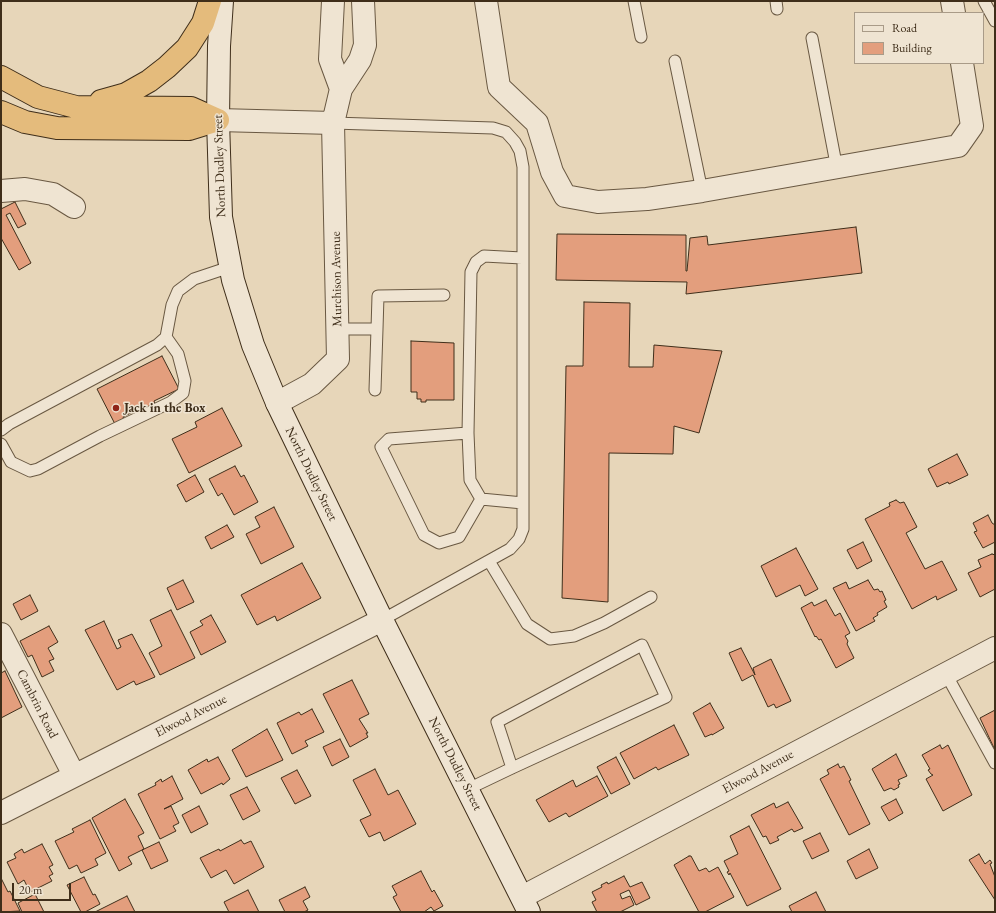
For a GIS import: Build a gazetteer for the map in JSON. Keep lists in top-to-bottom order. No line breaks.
{"streets":{"street":["North Dudley Street","Murchison Avenue","Cambrin Road","Elwood Avenue"]},"crossings":[["North Dudley Street","Murchison Avenue"],["North Dudley Street","Elwood Avenue"],["Cambrin Road","Elwood Avenue"]],"places":["Jack in the Box"],"legend":["Road","Building"],"scale_bar":"20 m"}
